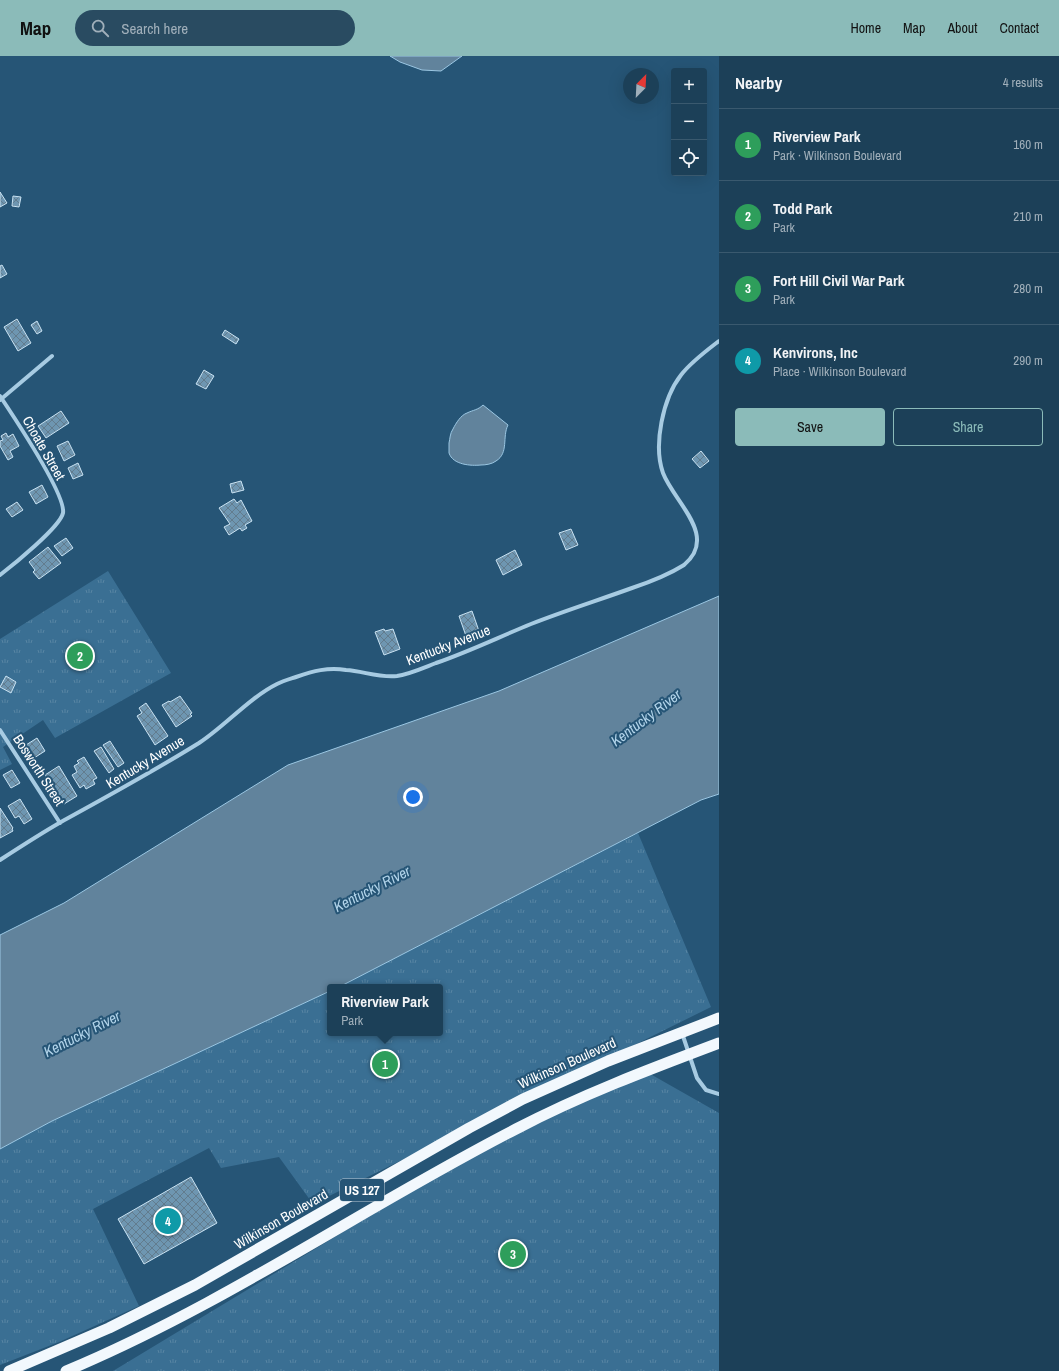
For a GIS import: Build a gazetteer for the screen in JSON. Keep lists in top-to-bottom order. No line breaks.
{"streets":{"highway":["Wilkinson Boulevard","US 127"],"street":["Choate Street","Kentucky Avenue","Bosworth Street"]},"crossings":[["Kentucky Avenue","Bosworth Street"]],"water":["Kentucky River"],"north":"top right","page":{"header":"Map","search":"Search here","nav":["Home","Map","About","Contact"],"heading":["Nearby","4 results"],"map_buttons":["+","−"],"list":[{"mark":"1","name":"Riverview Park","note":"Park · Wilkinson Boulevard","value":"160 m"},{"mark":"2","name":"Todd Park","note":"Park","value":"210 m"},{"mark":"3","name":"Fort Hill Civil War Park","note":"Park","value":"280 m"},{"mark":"4","name":"Kenvirons, Inc","note":"Place · Wilkinson Boulevard","value":"290 m"}],"buttons":["Save","Share"],"pins":["2","1","4","3"],"popup":["Riverview Park","Park"]}}
